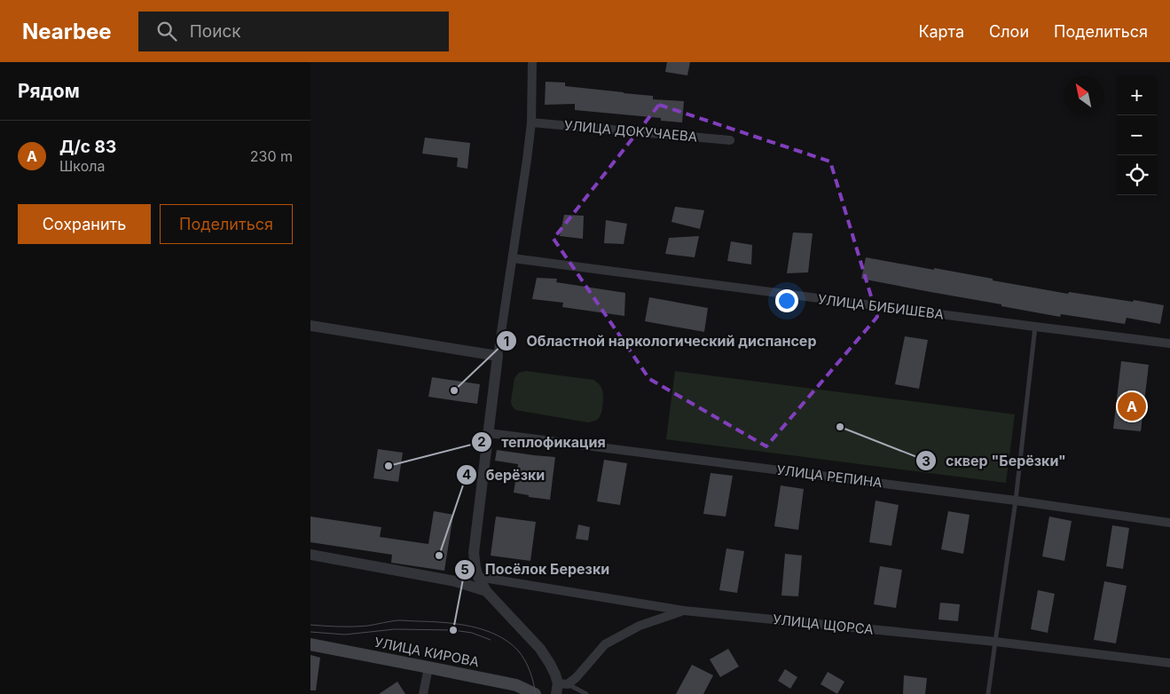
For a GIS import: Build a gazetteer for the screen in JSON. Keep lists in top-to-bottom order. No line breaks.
{"streets":{"main road":["УЛИЦА КИРОВА"],"street":["УЛИЦА ДОКУЧАЕВА","УЛИЦА БИБИШЕВА","УЛИЦА РЕПИНА","УЛИЦА ЩОРСА"]},"places":["Областной наркологический диспансер","сквер \"Берёзки\"","теплофикация","берёзки","Посёлок Березки"],"north":"top left","page":{"header":"Nearbee","search":"Поиск","nav":["Карта","Слои","Поделиться"],"heading":"Рядом","map_buttons":["+","−"],"list":[{"mark":"A","name":"Д/с 83","note":"Школа","value":"230 m"}],"buttons":["Сохранить","Поделиться"],"pins":"A"}}
